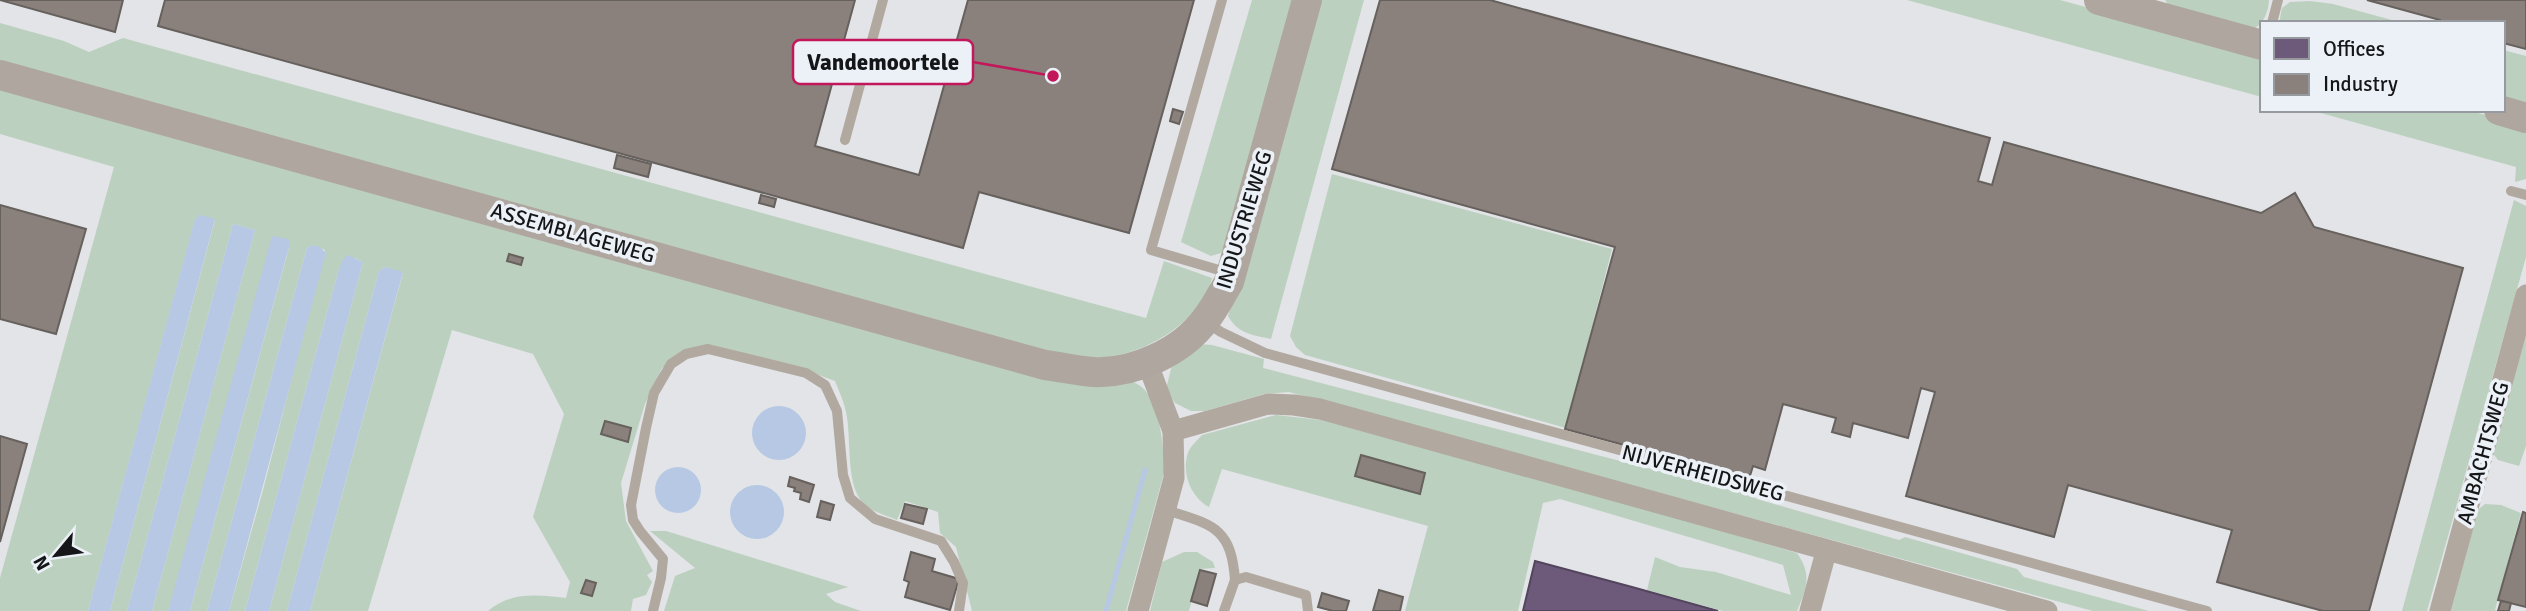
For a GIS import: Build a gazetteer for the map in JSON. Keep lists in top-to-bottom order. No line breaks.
{"streets":{"street":["INDUSTRIEWEG","ASSEMBLAGEWEG","AMBACHTSWEG","NIJVERHEIDSWEG"]},"crossings":[["INDUSTRIEWEG","ASSEMBLAGEWEG"],["INDUSTRIEWEG","NIJVERHEIDSWEG"]],"places":["Vandemoortele"],"legend":["Offices","Industry"],"north":"bottom left"}
